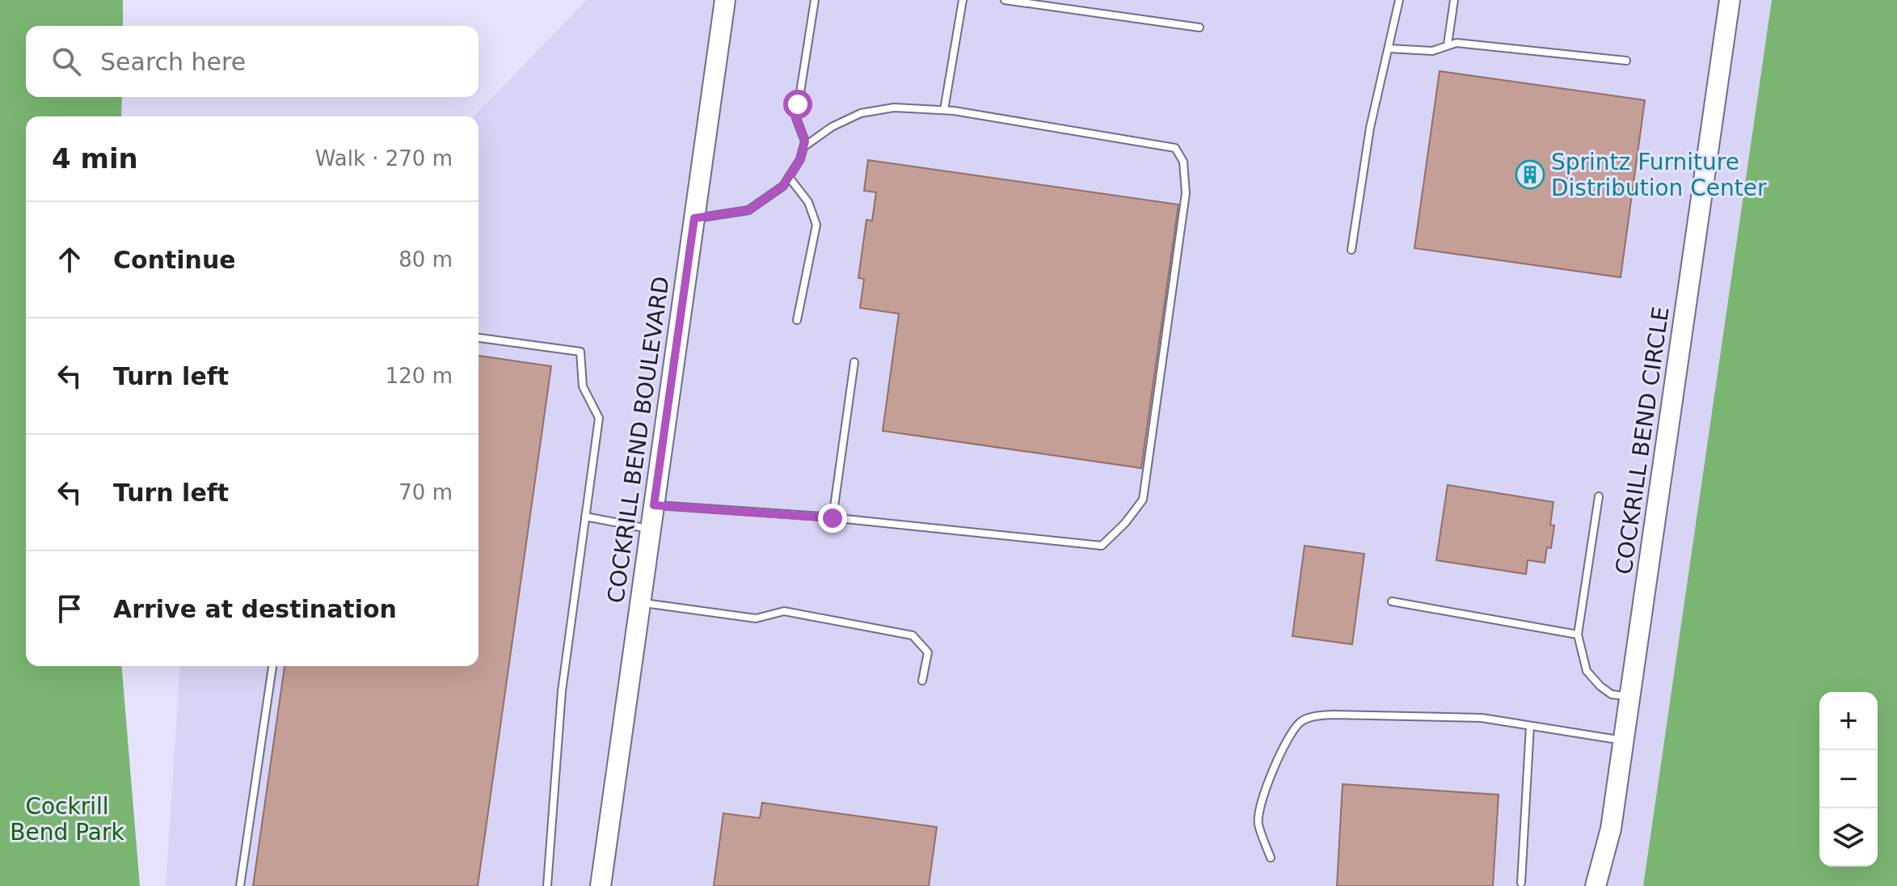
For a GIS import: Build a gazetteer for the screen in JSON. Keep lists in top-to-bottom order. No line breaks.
{"streets":{"street":["COCKRILL BEND BOULEVARD","COCKRILL BEND CIRCLE"]},"parks":["Cockrill Bend Park"],"places":{"building":["Sprintz Furniture Distribution Center"]},"page":{"search":"Search here","heading":["4 min","Walk · 270 m"],"list":[["Continue","80 m"],["Turn left","120 m"],["Turn left","70 m"],"Arrive at destination"],"map_buttons":["+","−"]}}
